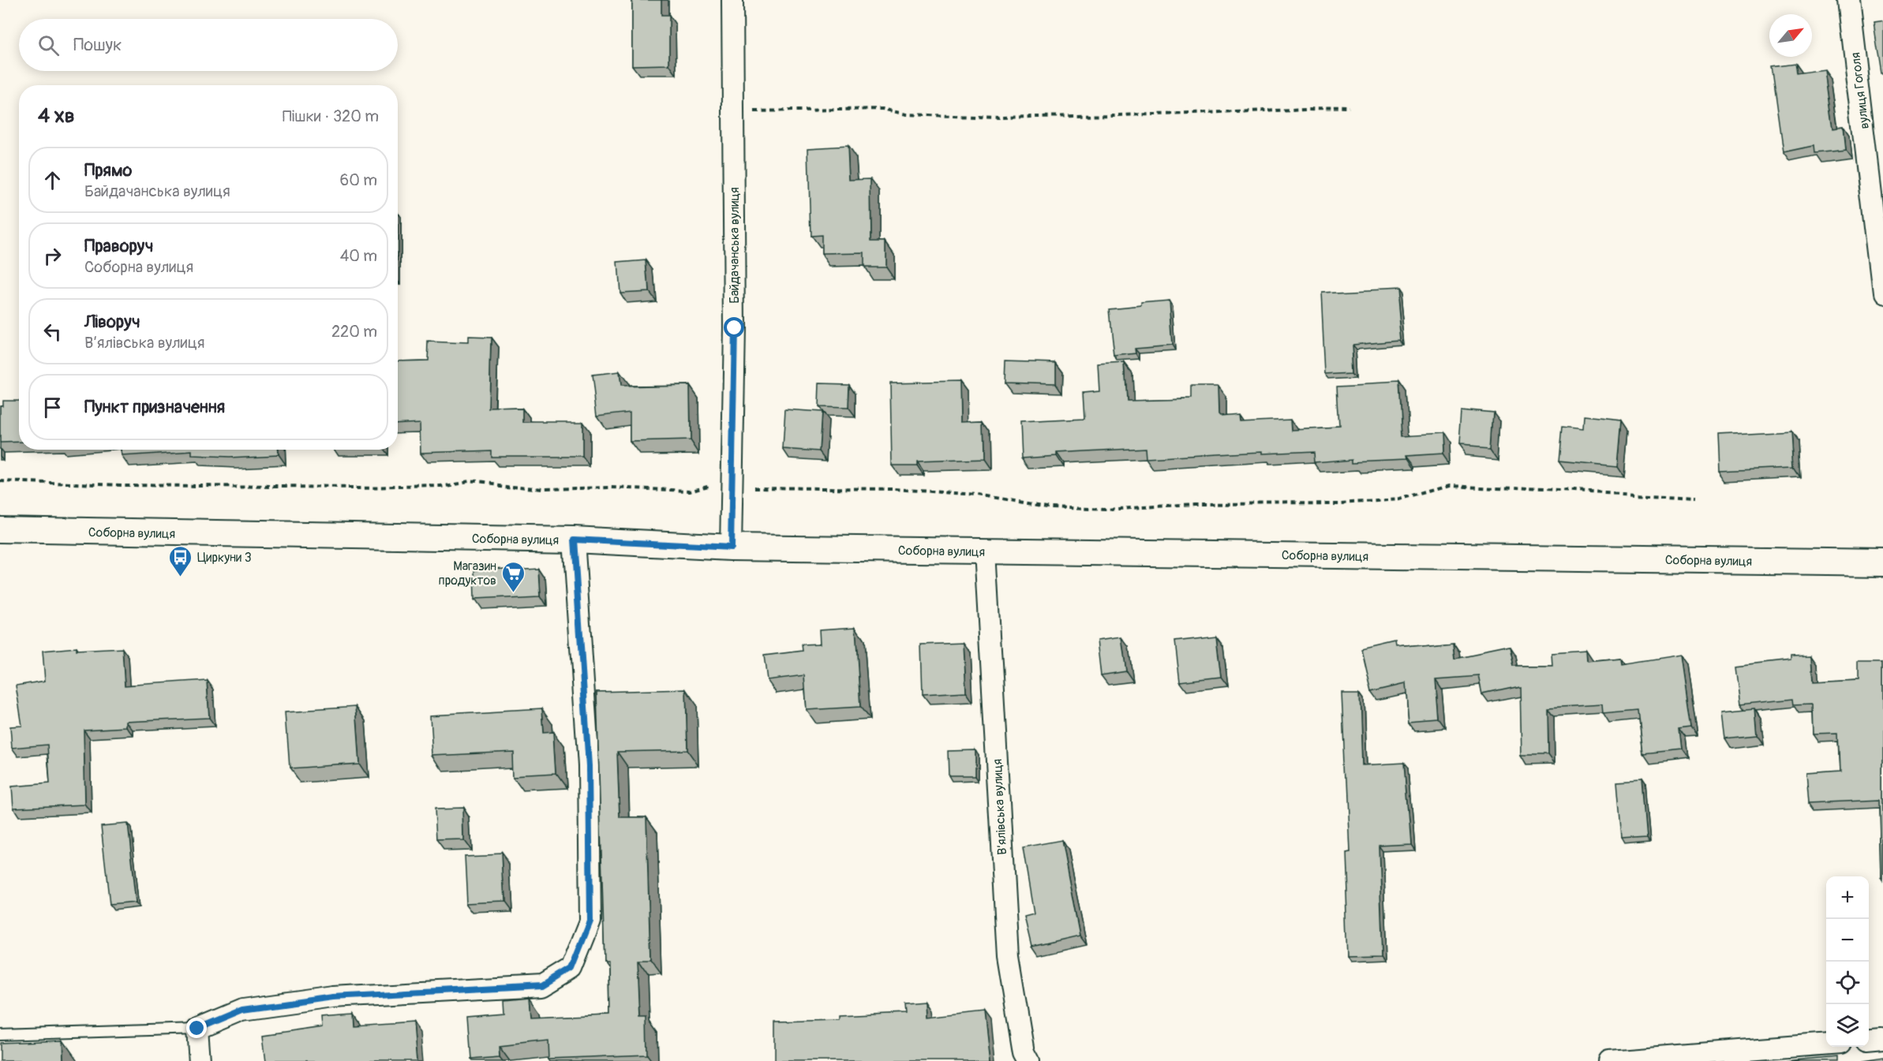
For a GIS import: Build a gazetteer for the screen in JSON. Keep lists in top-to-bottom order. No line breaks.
{"streets":{"street":["вулиця Гоголя","Байдачанська вулиця","Соборна вулиця","В’ялівська вулиця"]},"crossings":[["Байдачанська вулиця","Соборна вулиця"],["Соборна вулиця","В’ялівська вулиця"]],"places":{"bus stop":["Циркуни 3"],"supermarket":["Магазин продуктов"]},"north":"top right","page":{"search":"Пошук","heading":["4 хв","Пішки · 320 m"],"list":[["Прямо","Байдачанська вулиця","60 m"],["Праворуч","Соборна вулиця","40 m"],["Ліворуч","В’ялівська вулиця","220 m"],"Пункт призначення"],"map_buttons":["+","−"]}}
